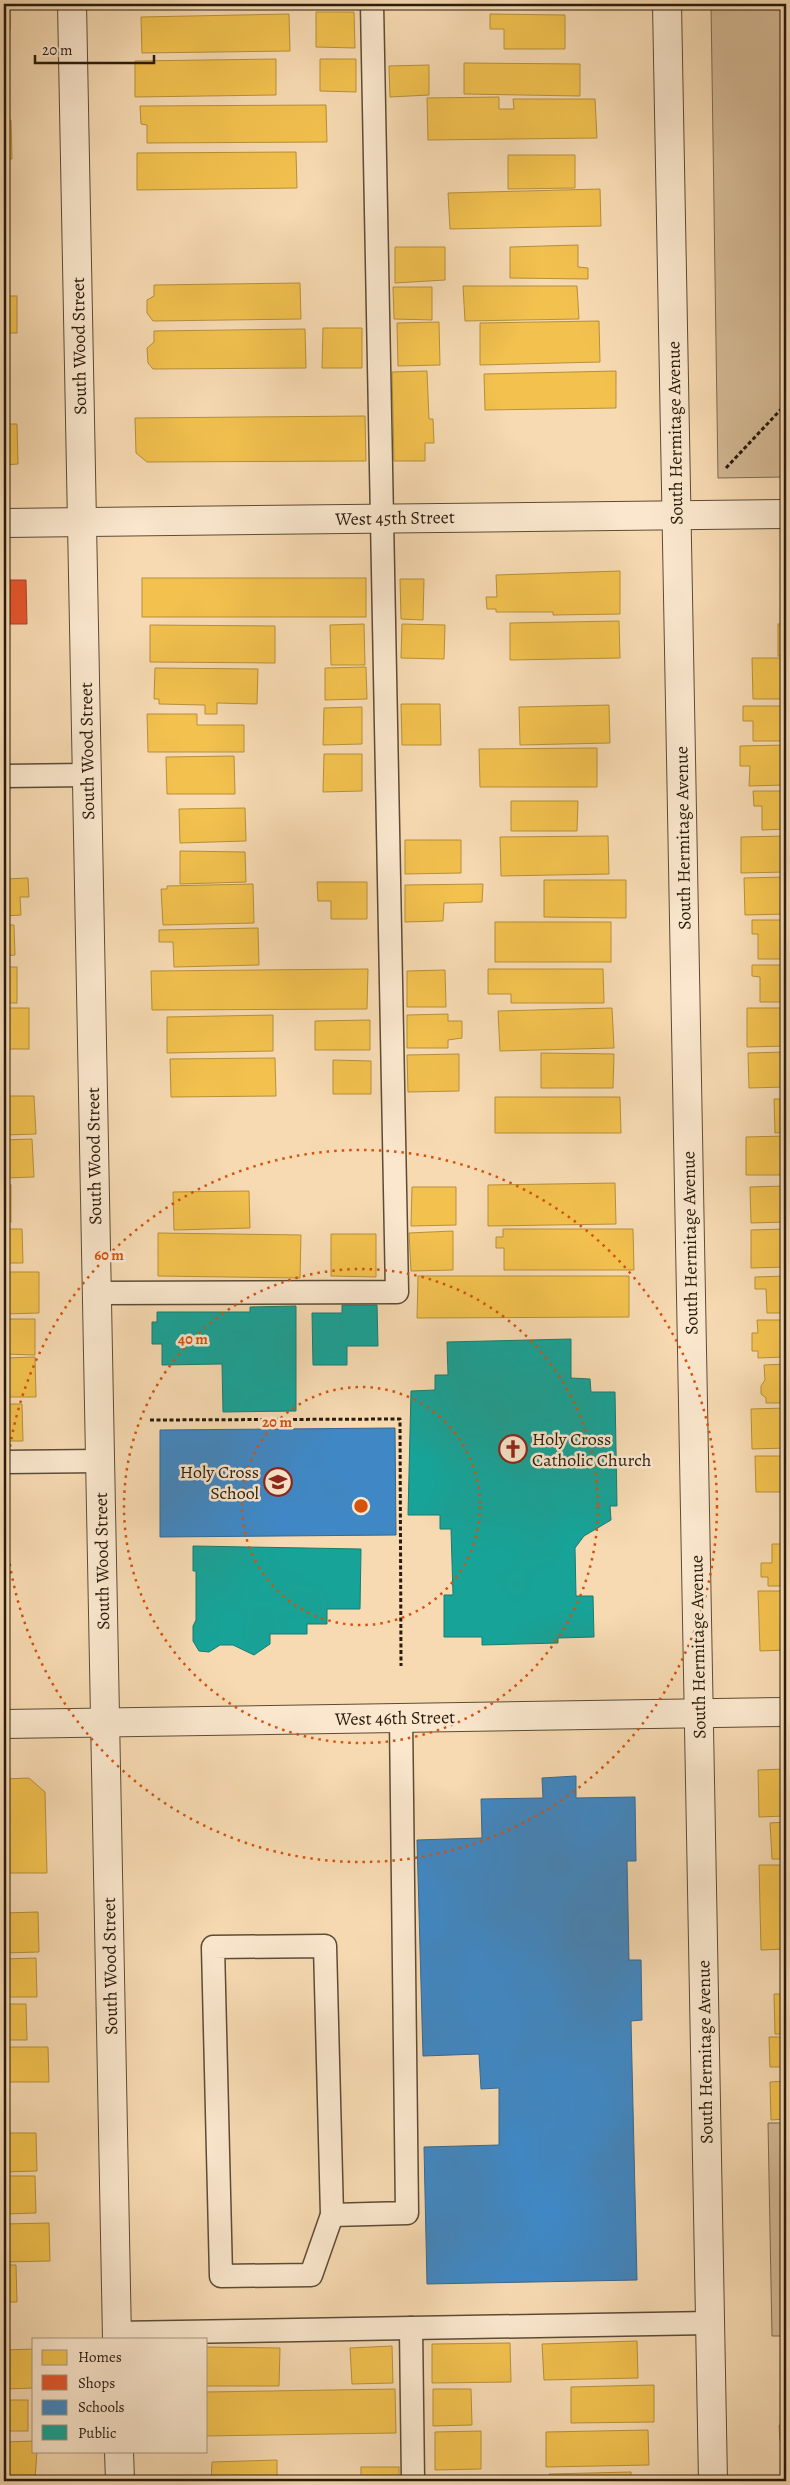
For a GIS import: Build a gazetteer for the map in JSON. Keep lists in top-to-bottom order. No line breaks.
{"streets":{"street":["South Wood Street","South Hermitage Avenue","West 45th Street","West 46th Street"]},"crossings":[["South Wood Street","West 45th Street"],["South Wood Street","West 46th Street"],["South Hermitage Avenue","West 45th Street"],["South Hermitage Avenue","West 46th Street"]],"places":{"church":["Holy Cross Catholic Church"],"school or university":["Holy Cross School"]},"legend":["Homes","Shops","Schools","Public"],"scale_bar":"20 m","rings":["60 m","40 m","20 m"]}
